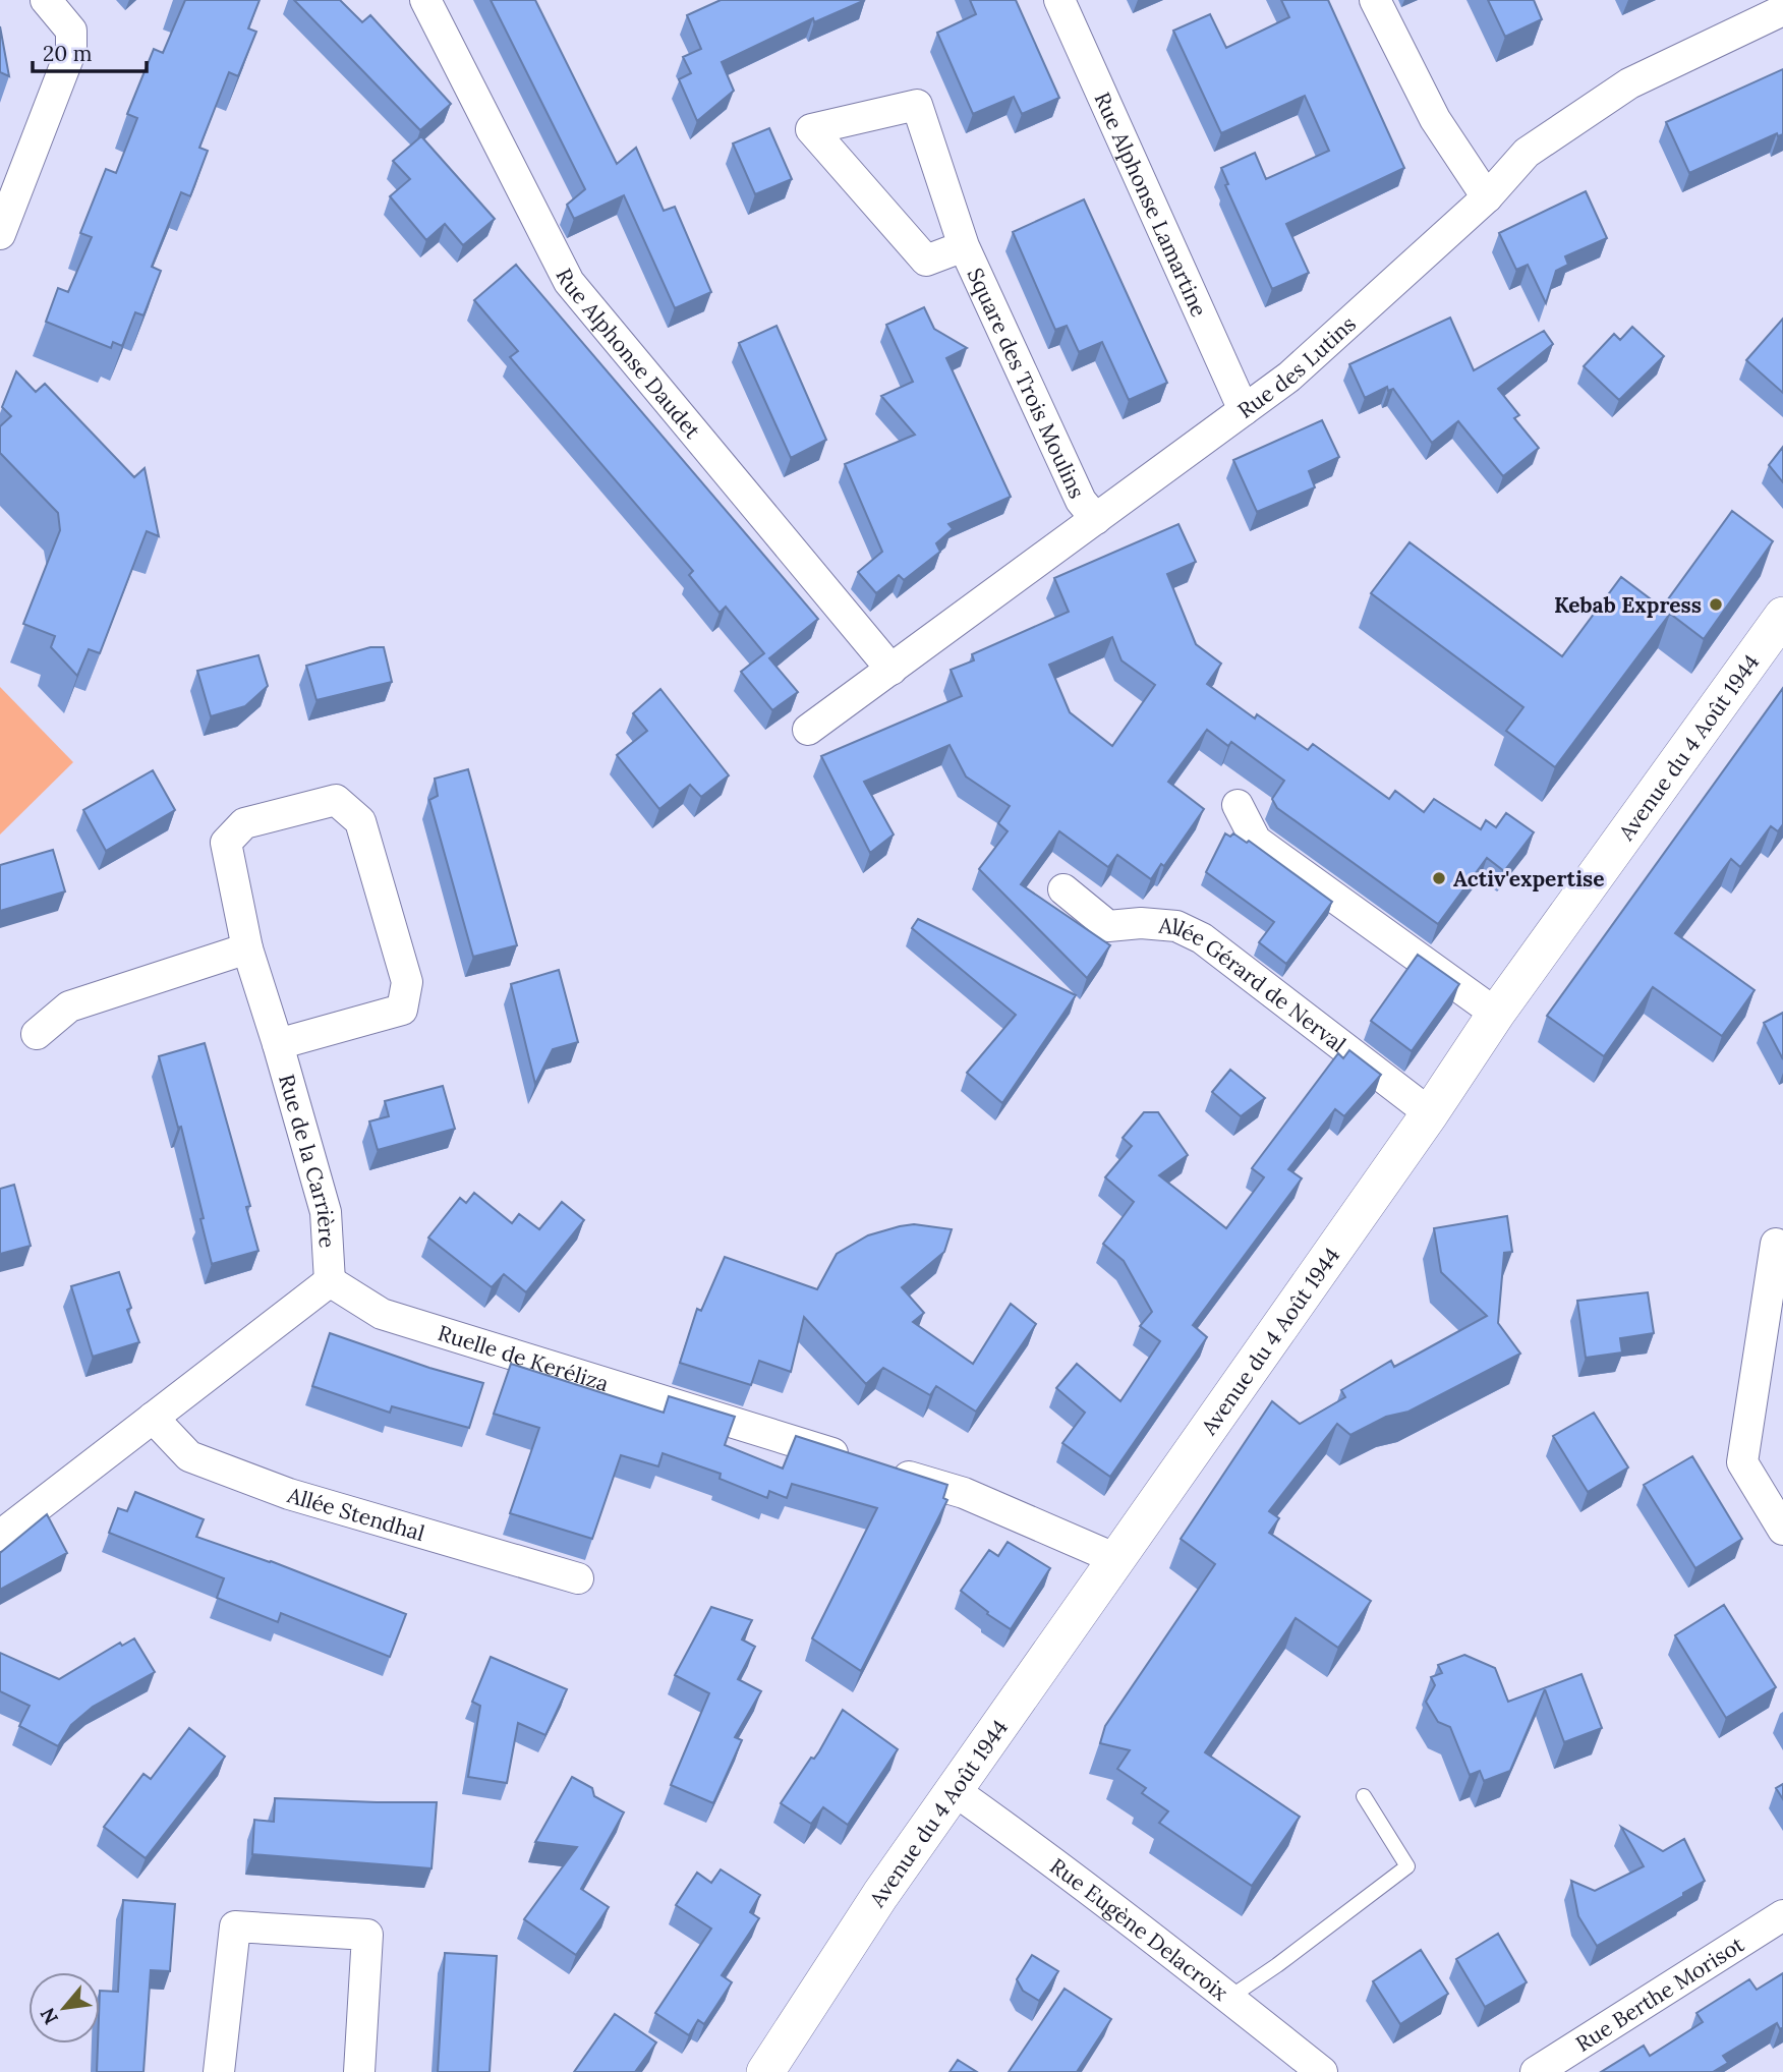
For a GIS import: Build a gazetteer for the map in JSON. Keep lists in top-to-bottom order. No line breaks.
{"streets":{"street":["Rue Alphonse Lamartine","Rue Alphonse Daudet","Rue des Lutins","Square des Trois Moulins","Avenue du 4 Août 1944","Allée Gérard de Nerval","Rue de la Carrière","Ruelle de Keréliza","Allée Stendhal","Rue Eugène Delacroix","Rue Berthe Morisot"]},"crossings":[["Rue Alphonse Lamartine","Rue des Lutins"],["Rue Alphonse Daudet","Rue des Lutins"],["Rue des Lutins","Square des Trois Moulins"],["Avenue du 4 Août 1944","Allée Gérard de Nerval"],["Avenue du 4 Août 1944","Ruelle de Keréliza"],["Avenue du 4 Août 1944","Rue Eugène Delacroix"],["Rue de la Carrière","Ruelle de Keréliza"]],"places":["Kebab Express","Activ'expertise"],"scale_bar":"20 m","north":"bottom left"}
